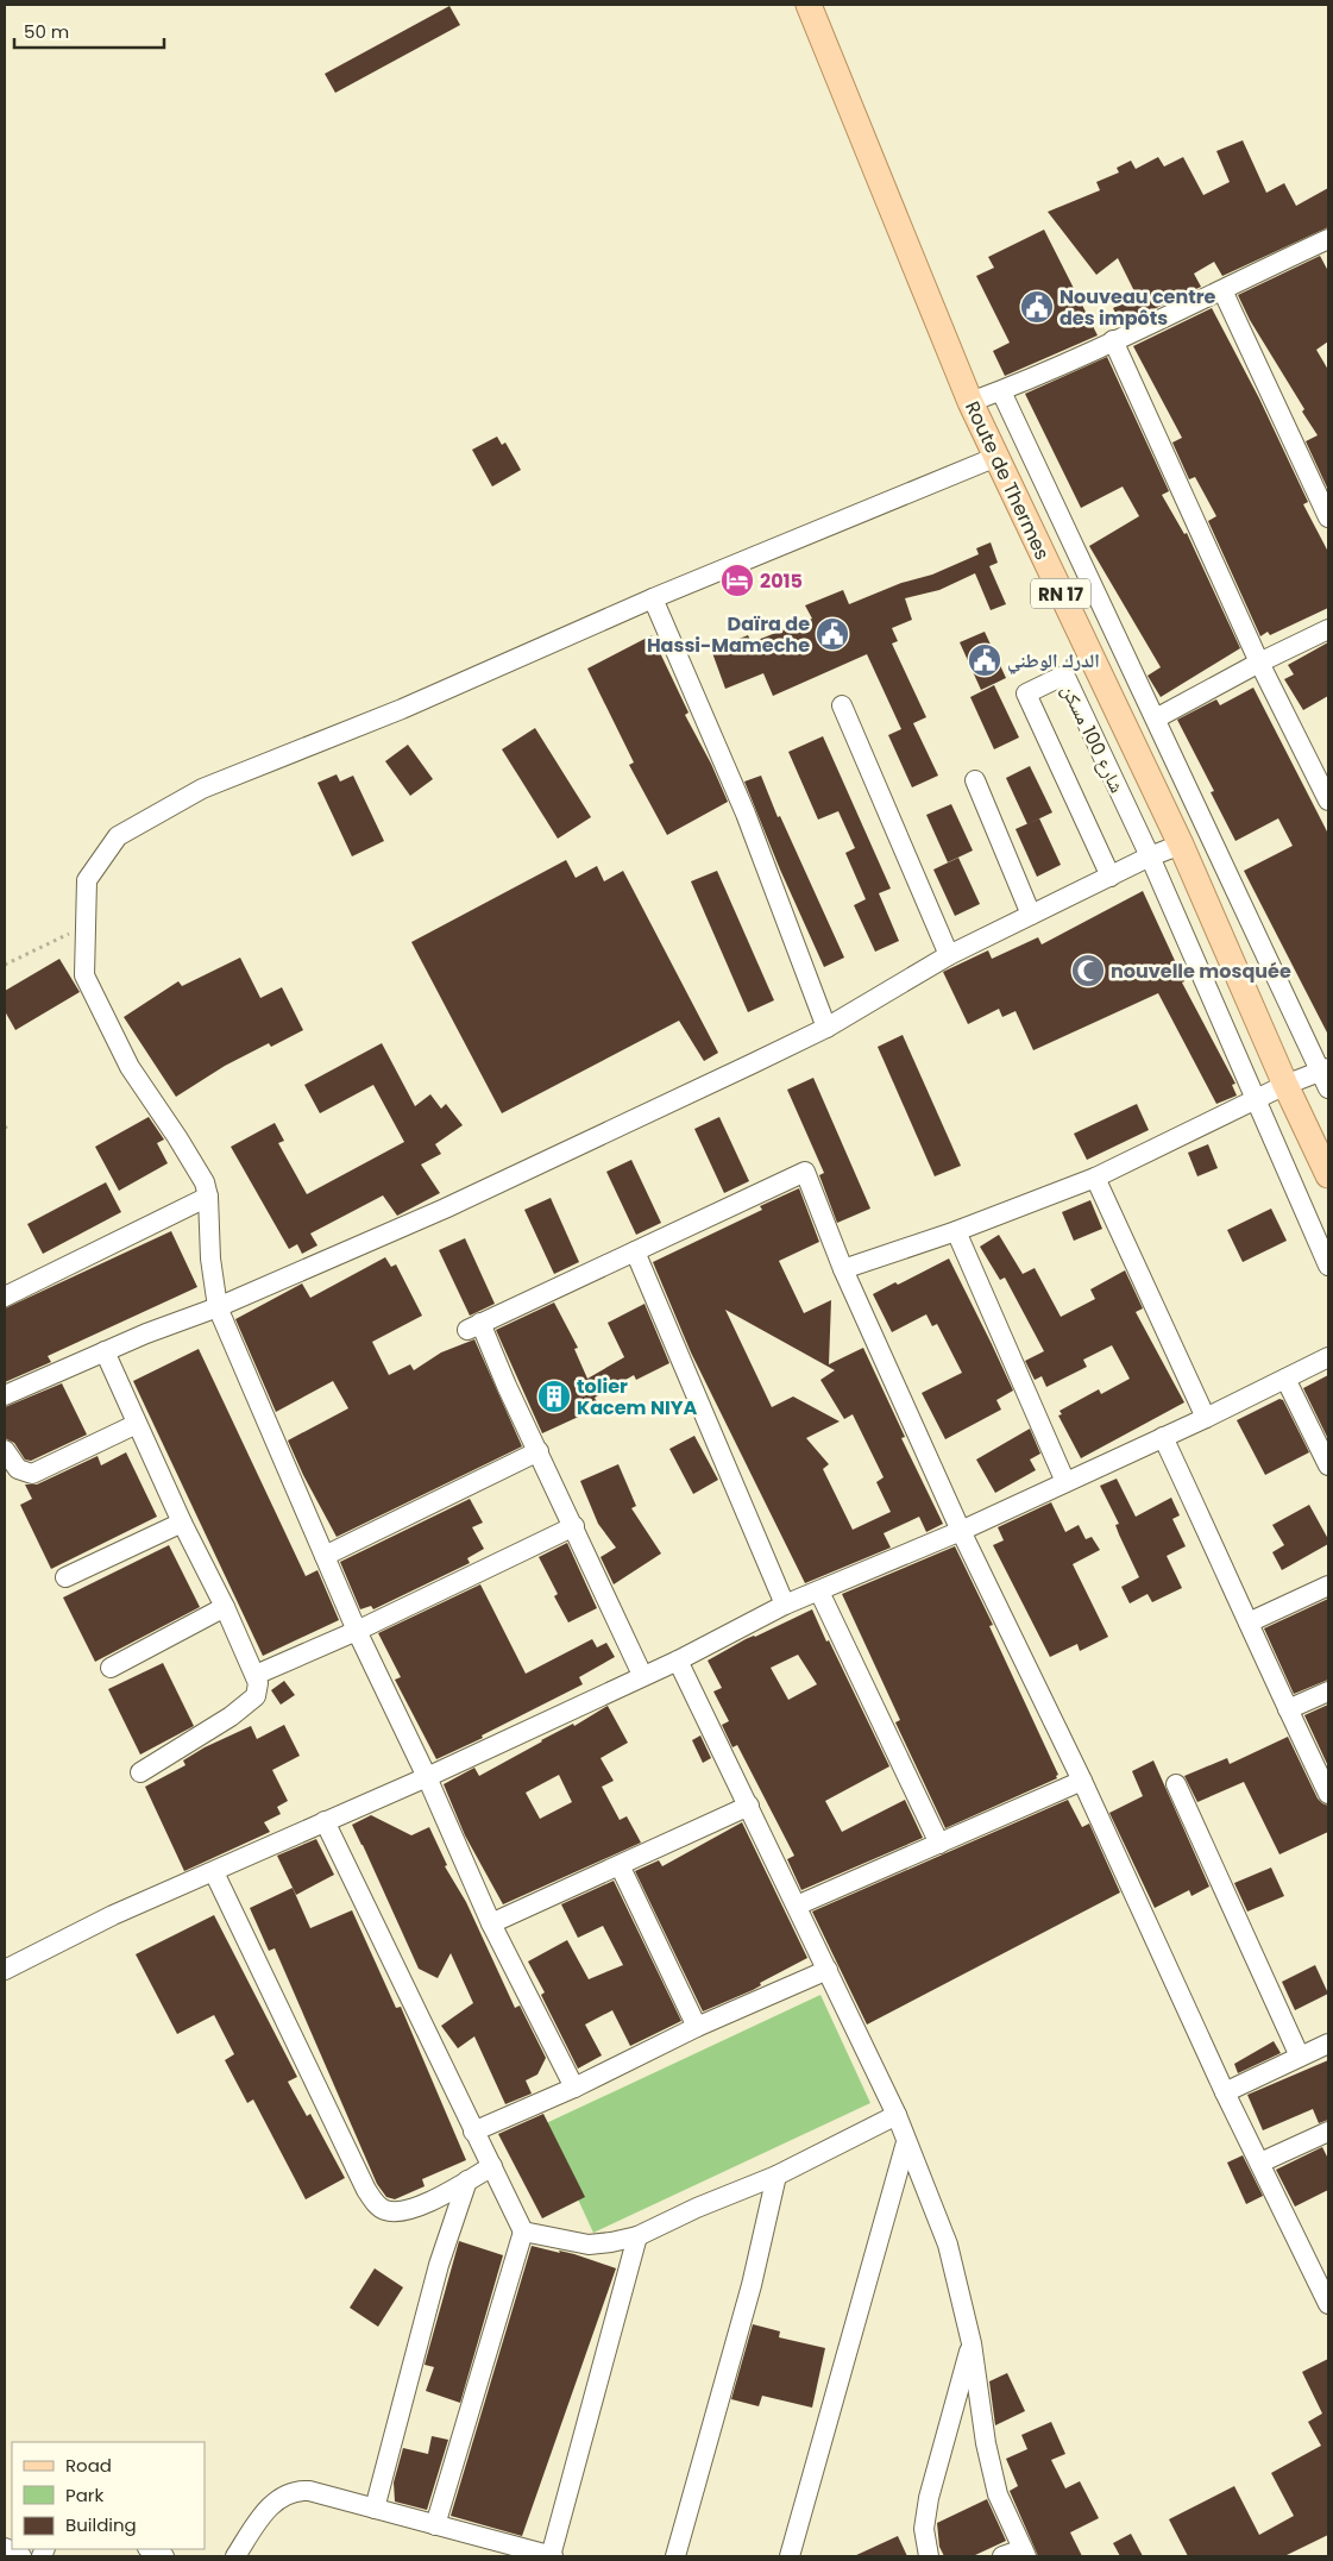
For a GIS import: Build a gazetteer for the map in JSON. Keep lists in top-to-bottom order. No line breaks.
{"streets":{"main road":["Route de Thermes","RN 17"],"street":["شارع 100 مسكن"]},"places":{"public building":["Nouveau centre des impôts","Daïra de Hassi-Mameche","الدرك الوطني"],"hotel":["2015"],"mosque":["nouvelle mosquée"],"building":["tolier Kacem NIYA"]},"legend":["Road","Park","Building"],"scale_bar":"50 m"}
